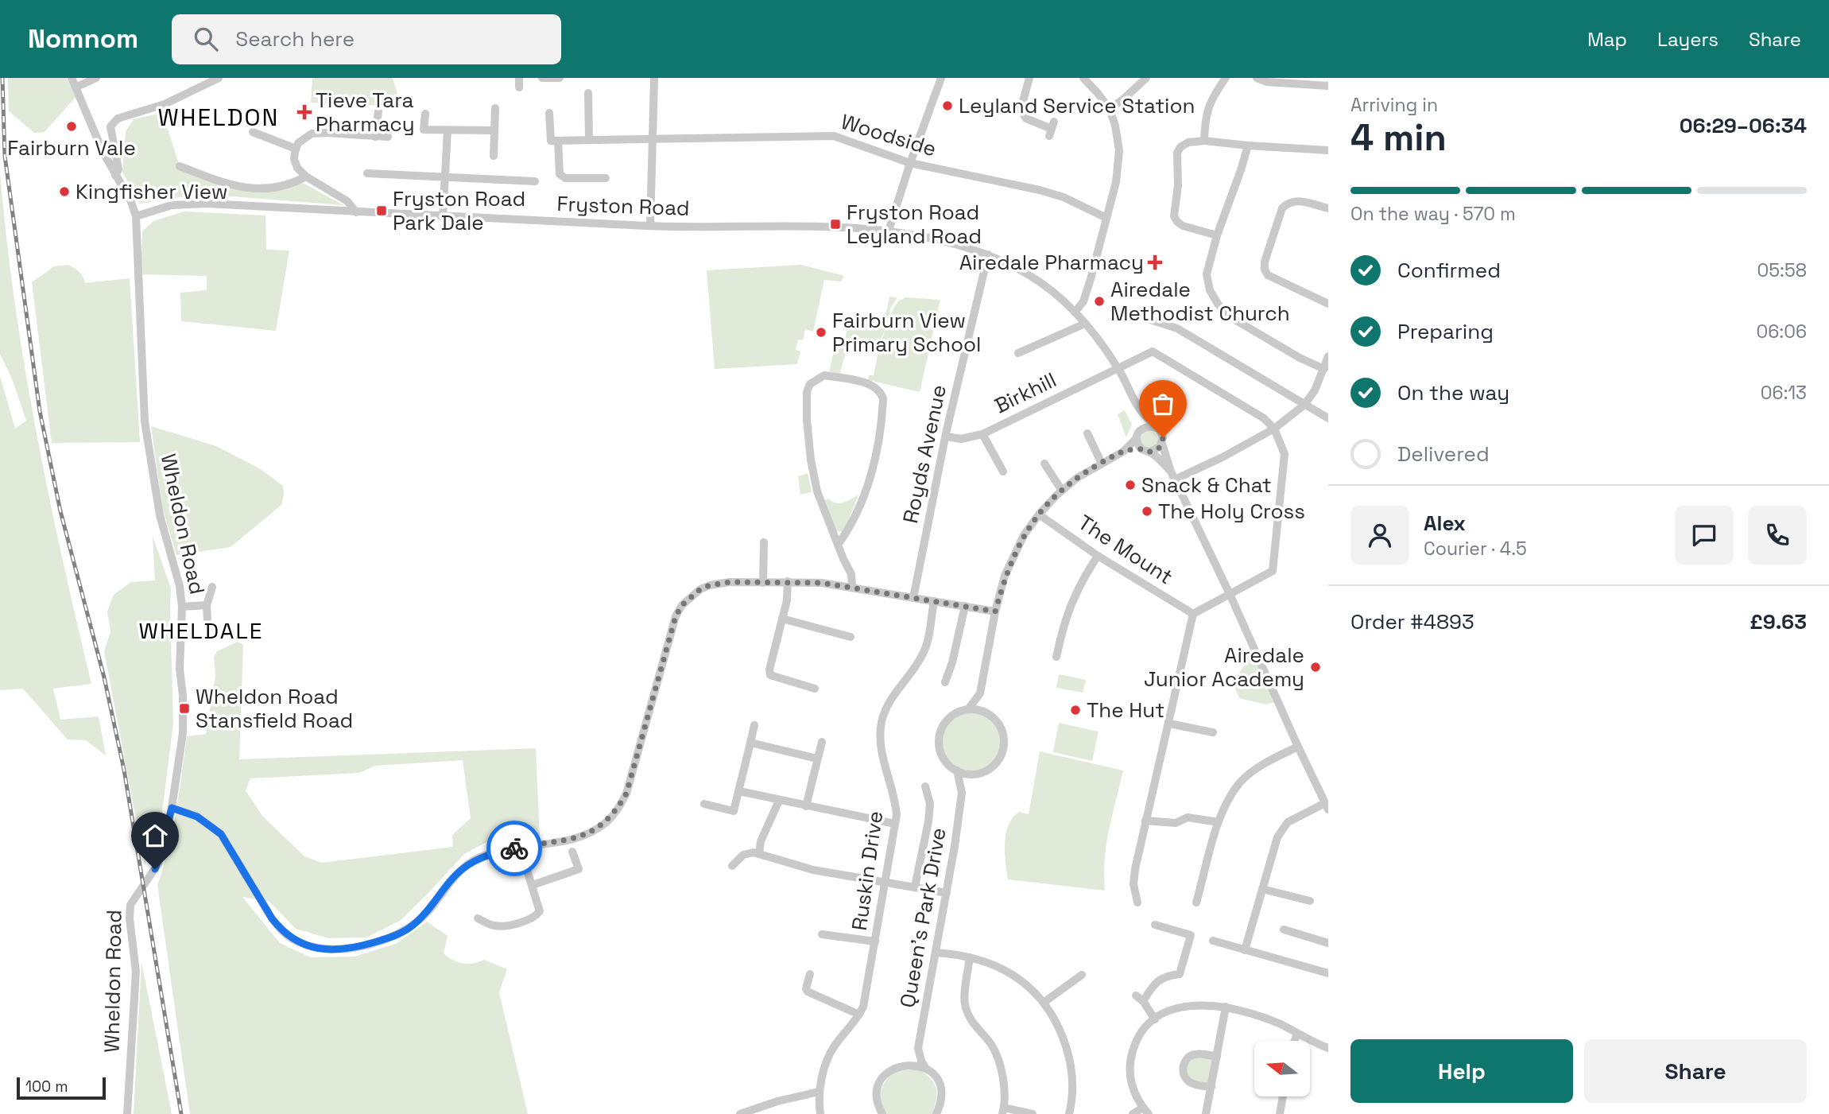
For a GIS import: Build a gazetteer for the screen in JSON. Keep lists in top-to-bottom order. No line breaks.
{"streets":{"street":["Woodside","Fryston Road","Birkhill","Royds Avenue","Wheldon Road","The Mount","Ruskin Drive","Queen's Park Drive"]},"crossings":[["Fryston Road","Birkhill"],["Fryston Road","Royds Avenue"],["Fryston Road","Wheldon Road"],["Fryston Road","Queen's Park Drive"],["Birkhill","Royds Avenue"],["The Mount","Queen's Park Drive"]],"districts":["WHELDON","WHELDALE"],"places":{"other":["Leyland Service Station","Fairburn Vale","Kingfisher View","Airedale Methodist Church","Fairburn View Primary School","Snack & Chat","The Holy Cross","Airedale Junior Academy","The Hut"],"health":["Tieve Tara Pharmacy","Airedale Pharmacy"],"transit":["Fryston Road Park Dale","Fryston Road Leyland Road","Wheldon Road Stansfield Road"]},"scale_bar":"100 m","north":"left","page":{"header":"Nomnom","search":"Search here","nav":["Map","Layers","Share"],"heading":["4 min","Arriving in","06:29–06:34"],"panel":["Alex","Courier · 4.5","Order #4893","£9.63"],"bar":"On the way · 570 m","list":[["Confirmed","05:58"],["Preparing","06:06"],["On the way","06:13"],"Delivered"],"buttons":["Help","Share"],"scale":"100 m"}}
